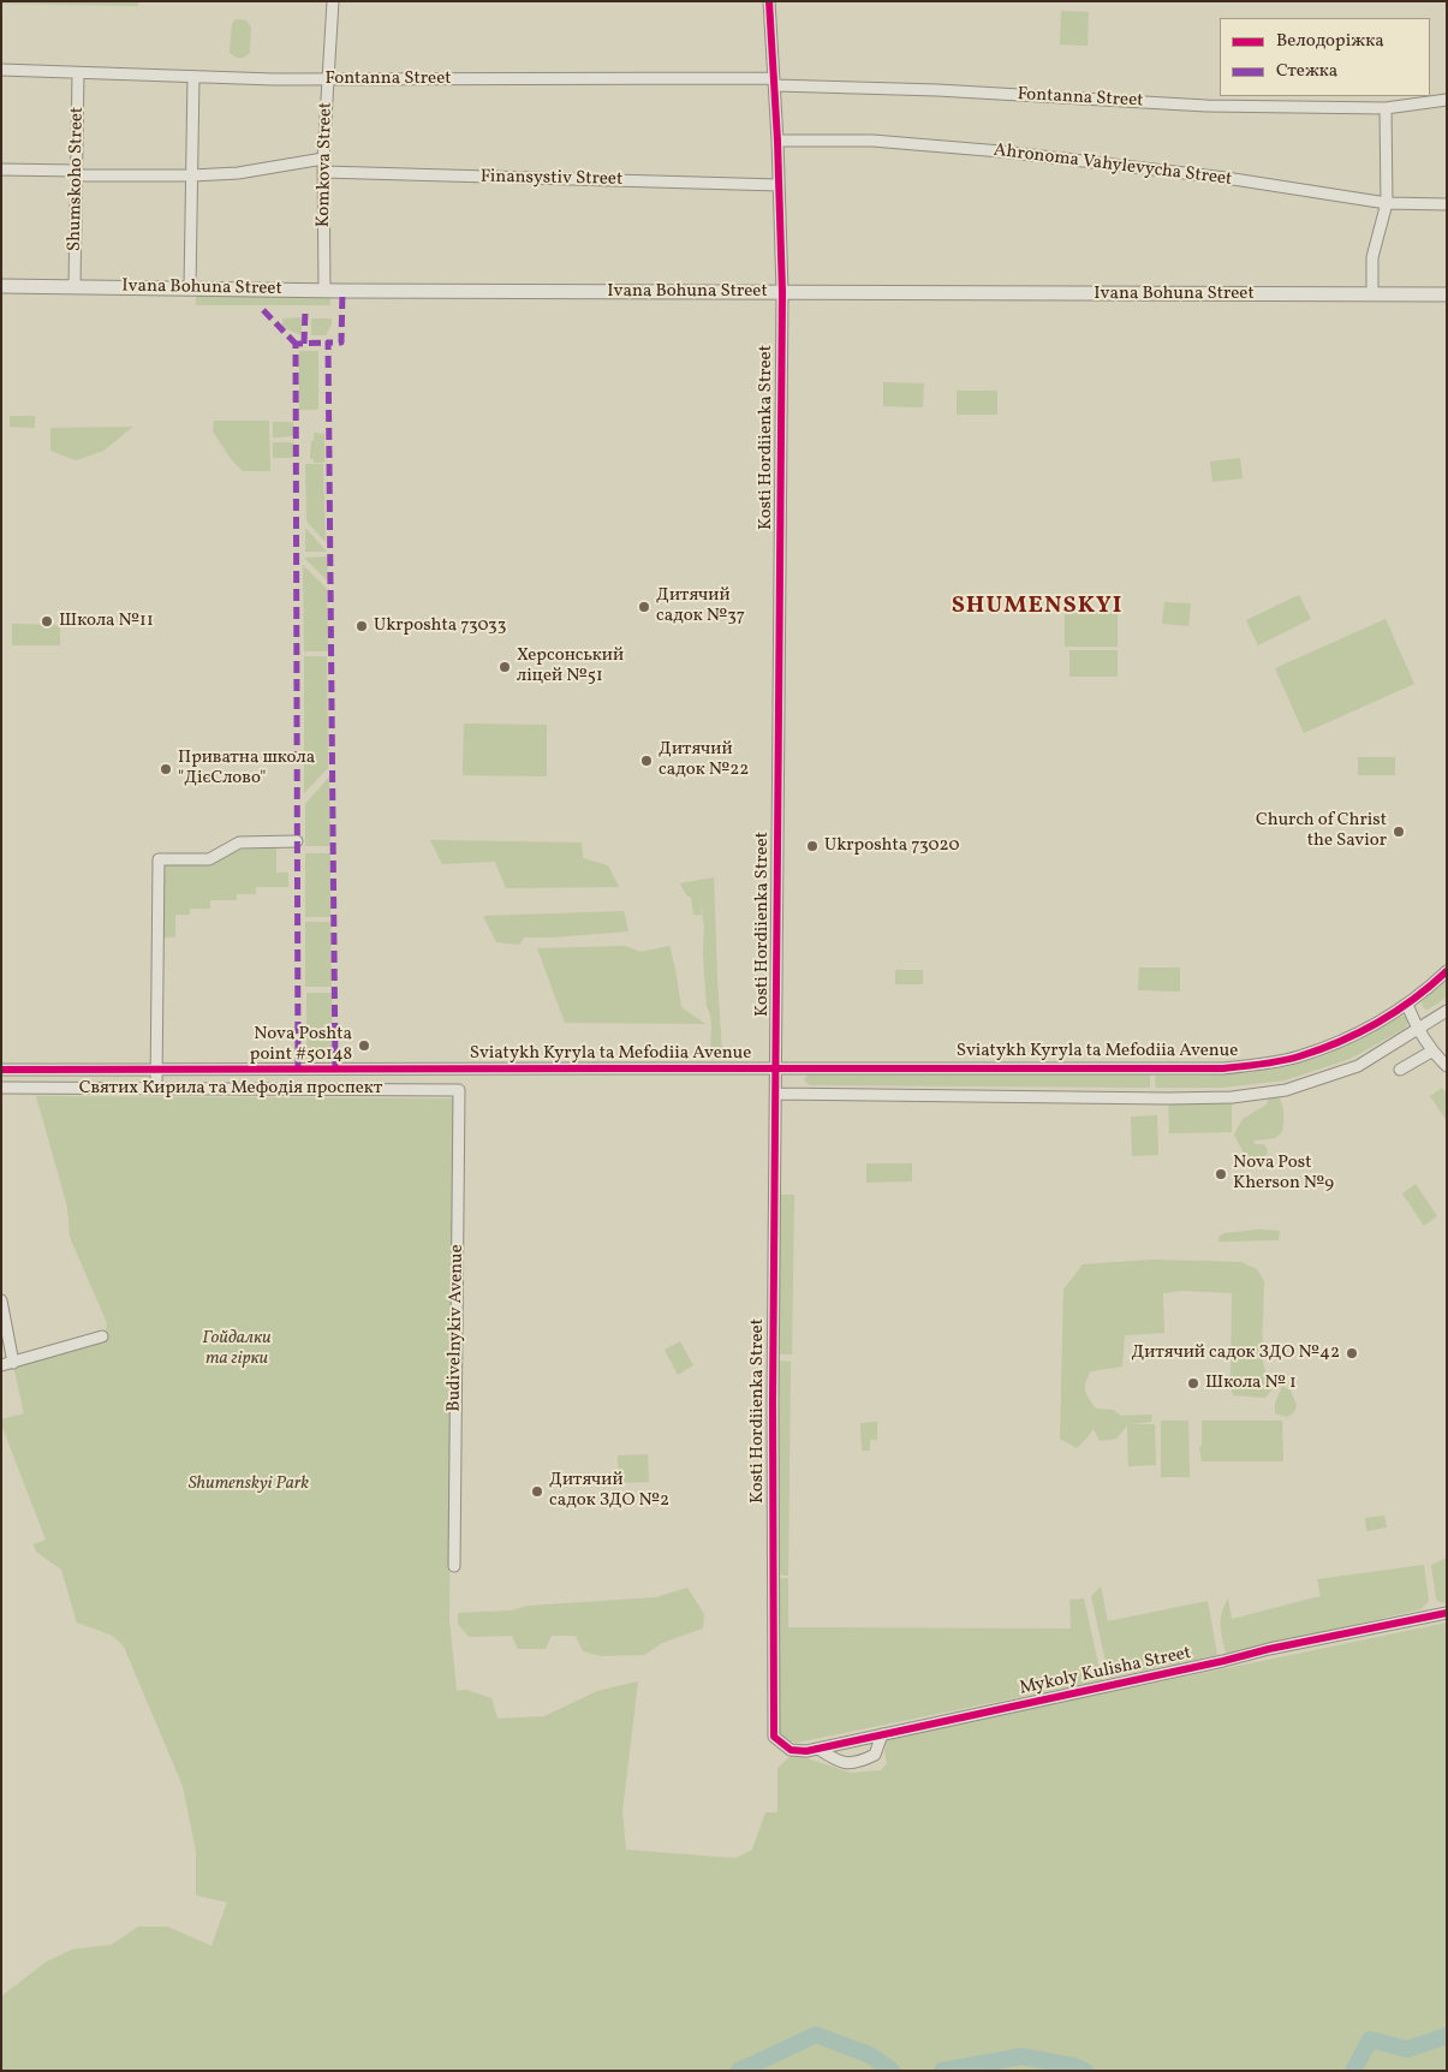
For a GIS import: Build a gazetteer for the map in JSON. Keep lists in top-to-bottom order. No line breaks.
{"streets":{"street":["Fontanna Street","Komkova Street","Ahronoma Vahylevycha Street","Shumskoho Street","Finansystiv Street","Ivana Bohuna Street","Kosti Hordiienka Street","Sviatykh Kyryla ta Mefodiia Avenue","Святих Кирила та Мефодія проспект","Budivelnykiv Avenue","Mykoly Kulisha Street"]},"crossings":[["Fontanna Street","Komkova Street"],["Fontanna Street","Shumskoho Street"],["Komkova Street","Finansystiv Street"],["Komkova Street","Ivana Bohuna Street"],["Shumskoho Street","Ivana Bohuna Street"],["Finansystiv Street","Kosti Hordiienka Street"],["Ivana Bohuna Street","Kosti Hordiienka Street"],["Kosti Hordiienka Street","Sviatykh Kyryla ta Mefodiia Avenue"],["Kosti Hordiienka Street","Mykoly Kulisha Street"],["Святих Кирила та Мефодія проспект","Budivelnykiv Avenue"]],"districts":["SHUMENSKYI"],"parks":["Гойдалки та гірки","Shumenskyi Park"],"places":["Дитячий садок №37","Школа №11","Ukrposhta 73033","Херсонський ліцей №51","Дитячий садок №22","Приватна школа \"ДієСлово\"","Church of Christ the Savior","Ukrposhta 73020","Nova Poshta point #50148","Nova Post Kherson №9","Дитячий садок ЗДО №42","Школа № 1","Дитячий садок ЗДО №2"],"legend":["Велодоріжка","Стежка"]}
